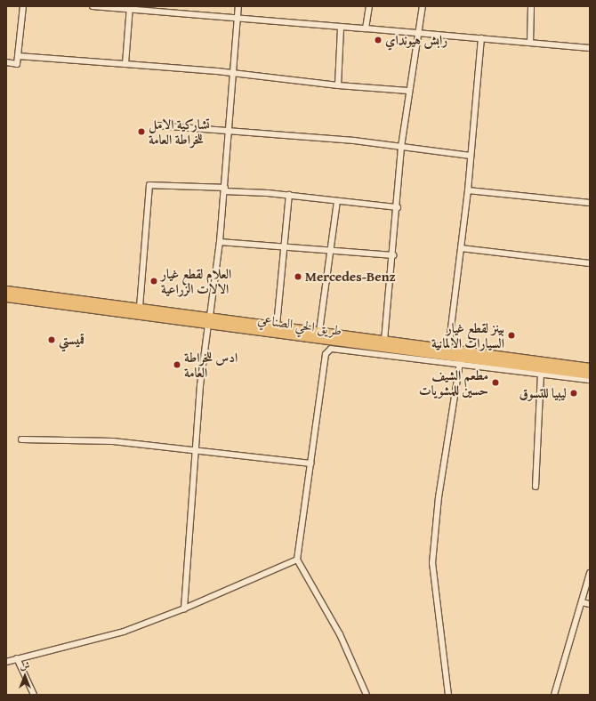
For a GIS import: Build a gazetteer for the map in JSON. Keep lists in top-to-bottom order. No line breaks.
{"streets":{"highway":["طريق الحي الصناعي"]},"places":["رابش هيونداي","تشاركية الامل للخراطة العامة","Mercedes-Benz","العلام لقطع غيار الالات الزراعية","بينز لقطع غيار السيارات الالمانية","قميستي","ادس للخراطة العامة","مطعم الشيف حسين للمشويات","ليبيا للتسوق"],"north":"top"}
